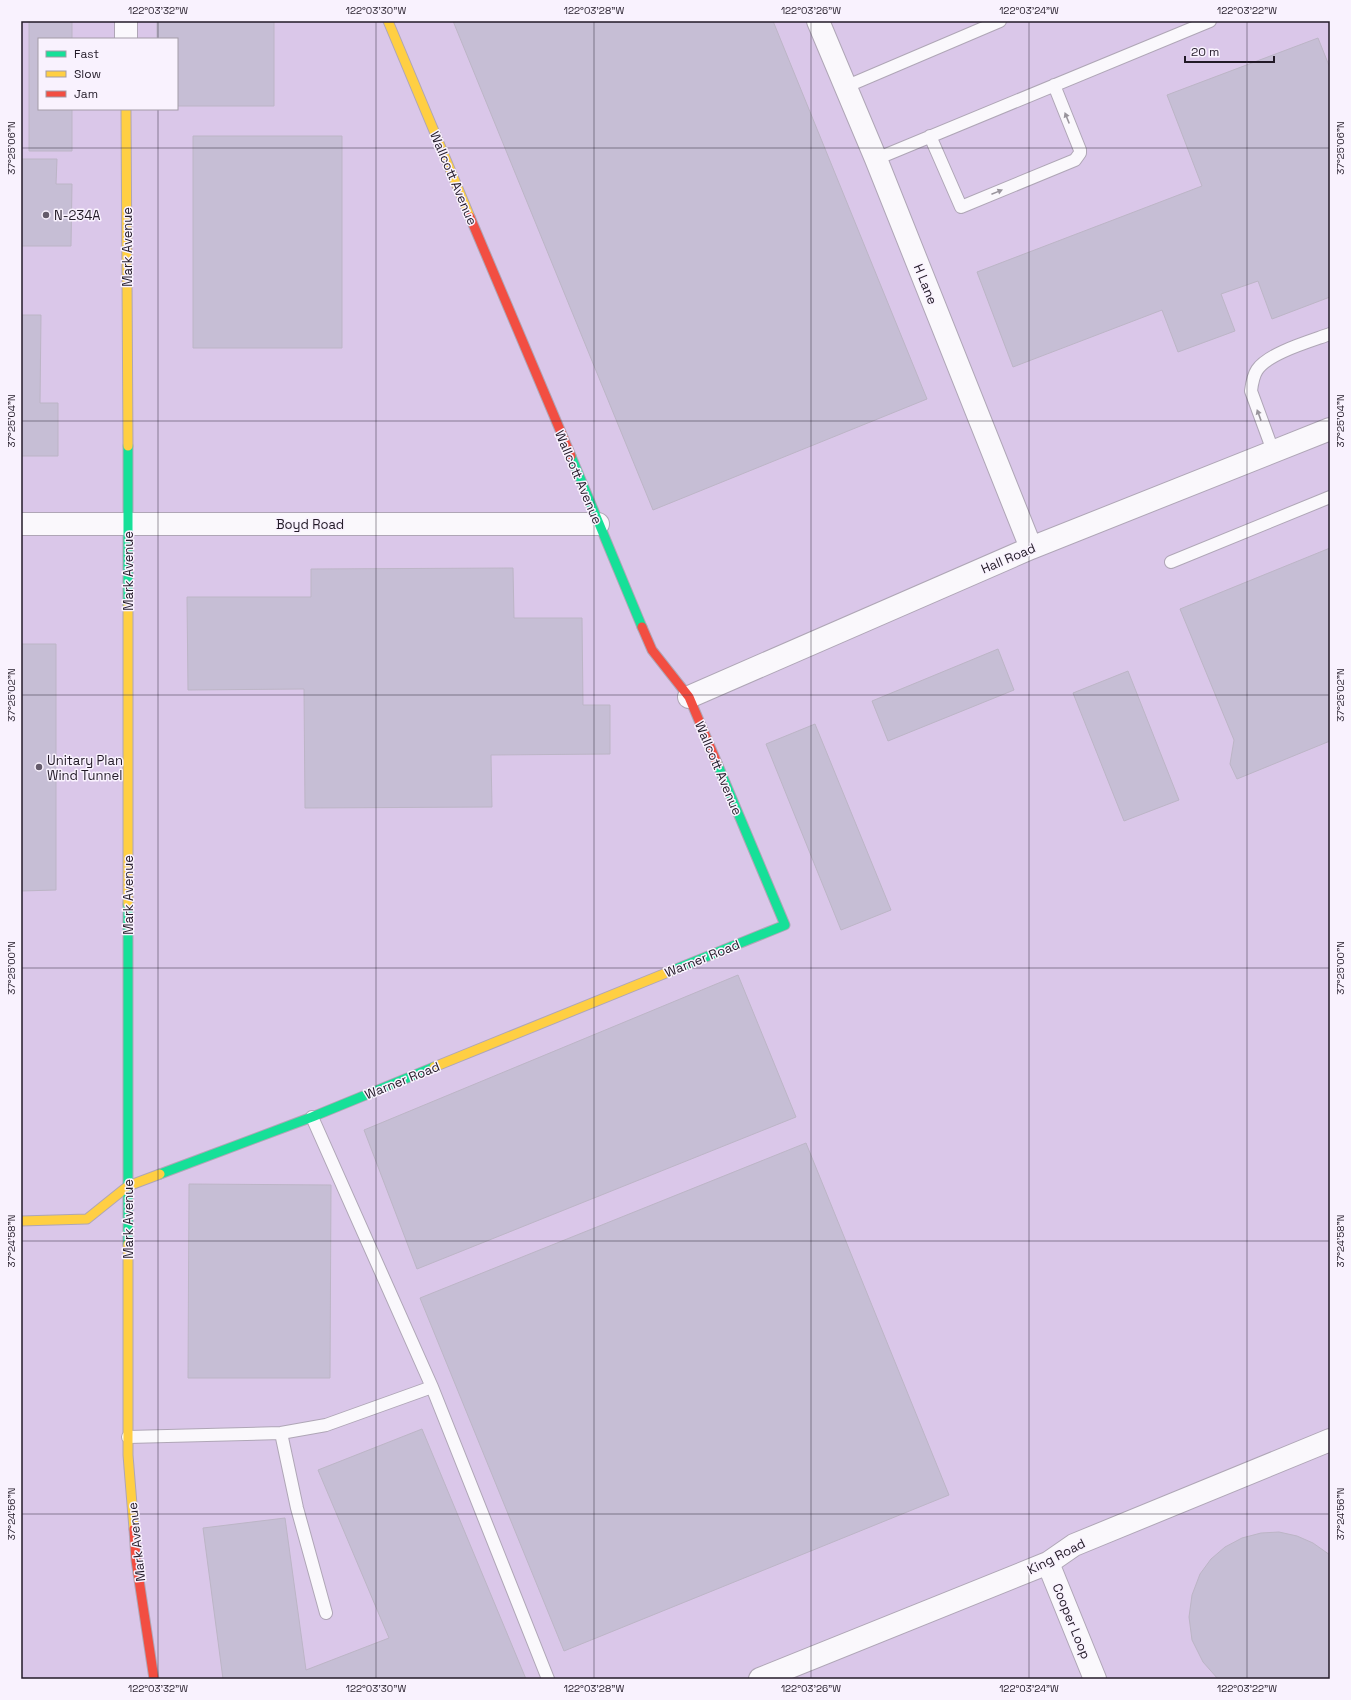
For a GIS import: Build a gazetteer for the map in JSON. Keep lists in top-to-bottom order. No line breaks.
{"streets":{"street":["Wallcott Avenue","Mark Avenue","H Lane","Boyd Road","Hall Road","Warner Road","King Road","Cooper Loop"]},"crossings":[["Wallcott Avenue","Boyd Road"],["Wallcott Avenue","Hall Road"],["Wallcott Avenue","Warner Road"],["Mark Avenue","Boyd Road"],["Mark Avenue","Warner Road"],["H Lane","Hall Road"],["King Road","Cooper Loop"]],"places":["N-234A","Unitary Plan Wind Tunnel"],"legend":["Fast","Slow","Jam"],"scale_bar":"20 m","coordinates":["122°03'32\"W","122°03'30\"W","122°03'28\"W","122°03'26\"W","122°03'24\"W","122°03'22\"W","37°25'06\"N","37°25'04\"N","37°25'02\"N","37°25'00\"N","37°24'58\"N","37°24'56\"N"]}
